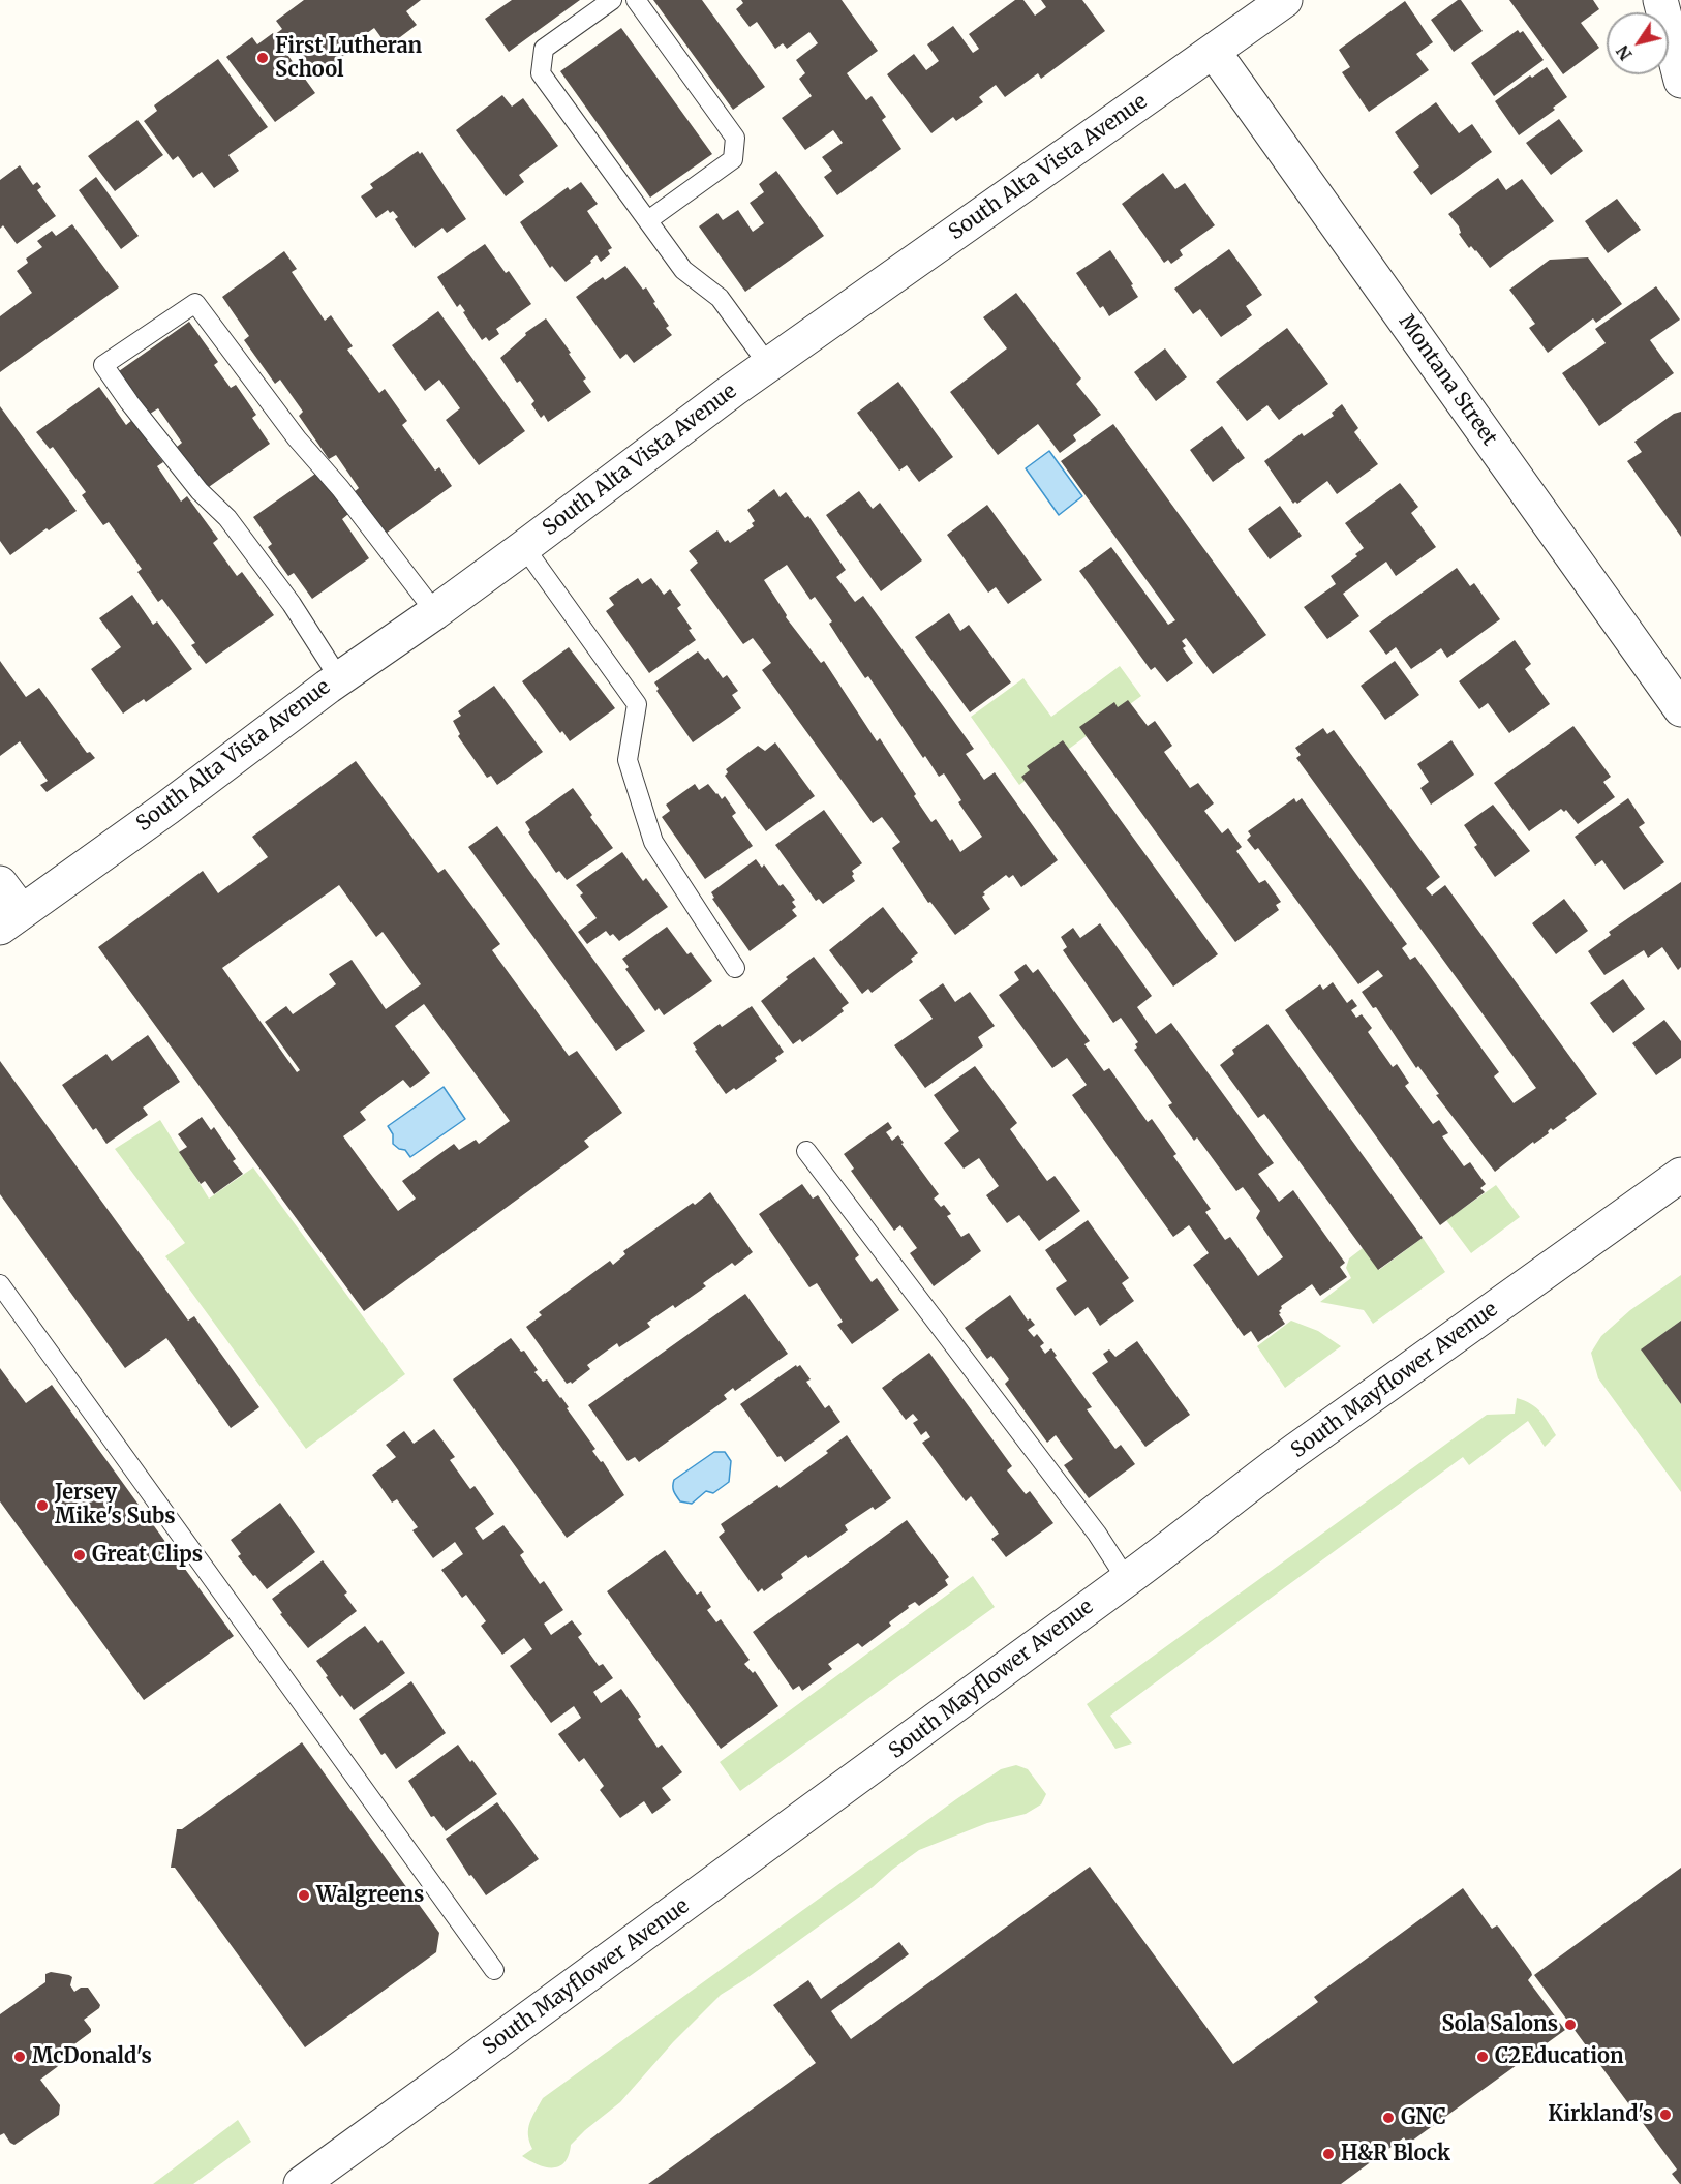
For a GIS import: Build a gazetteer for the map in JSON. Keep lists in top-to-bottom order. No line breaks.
{"streets":{"street":["South Alta Vista Avenue","Montana Street","South Mayflower Avenue"]},"crossings":[["South Alta Vista Avenue","Montana Street"]],"places":["First Lutheran School","Jersey Mike's Subs","Great Clips","Walgreens","Sola Salons","McDonald's","C2Education","Kirkland's","GNC","H&R Block"],"north":"bottom left"}
